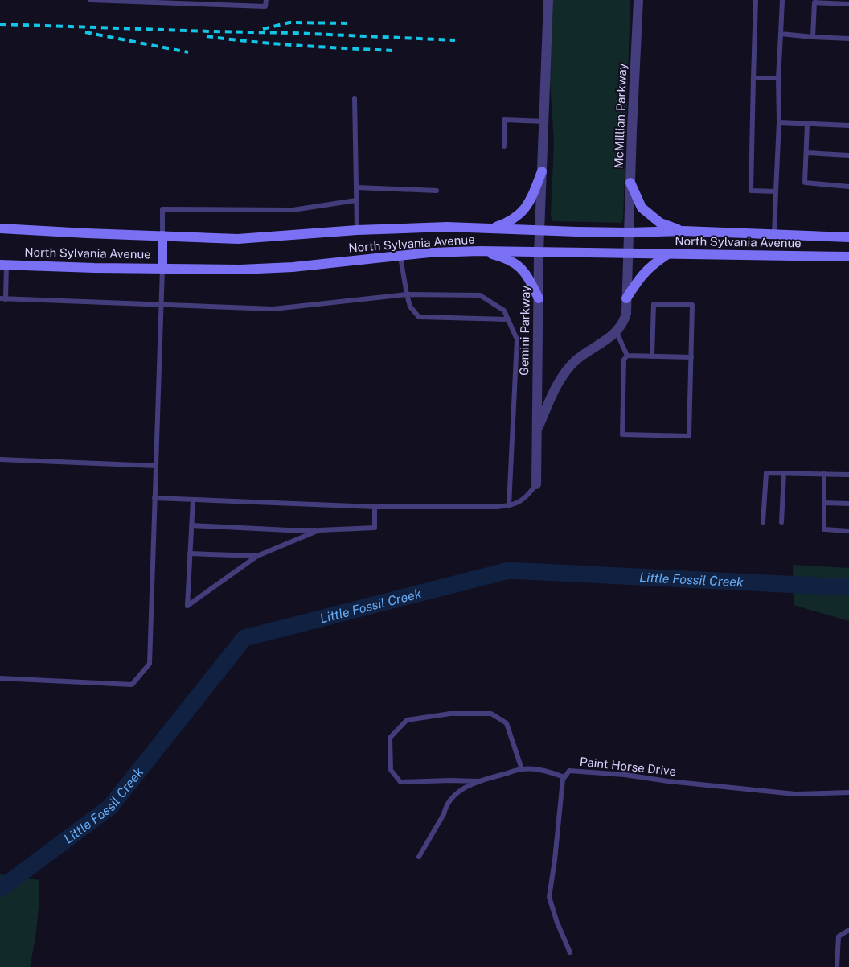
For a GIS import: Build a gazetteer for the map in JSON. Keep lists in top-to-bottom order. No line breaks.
{"streets":{"main road":["North Sylvania Avenue"],"street":["McMillian Parkway","Gemini Parkway"],"lane":["Paint Horse Drive"]},"crossings":[["McMillian Parkway","North Sylvania Avenue"],["North Sylvania Avenue","Gemini Parkway"]],"water":["Little Fossil Creek"]}
